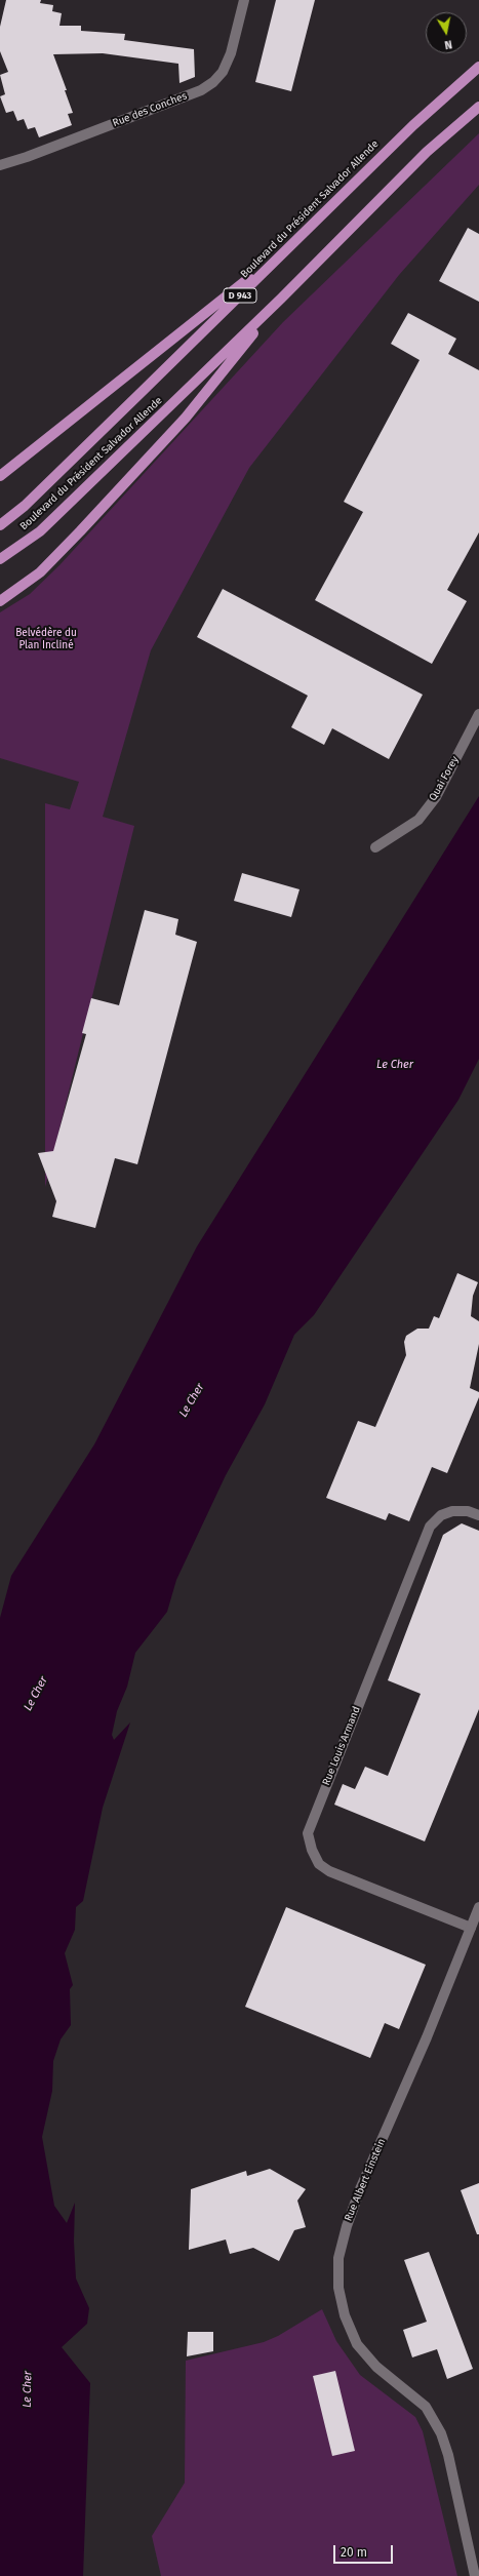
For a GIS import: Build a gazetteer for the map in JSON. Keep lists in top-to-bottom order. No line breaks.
{"streets":{"main road":["Boulevard du Président Salvador Allende","D 943"],"street":["Rue des Conches","Quai Forey","Rue Louis Armand","Rue Albert Einstein"]},"crossings":[["Rue Louis Armand","Rue Albert Einstein"]],"water":["Le Cher"],"parks":["Belvédère du Plan Incliné"],"scale_bar":"20 m","north":"bottom"}
